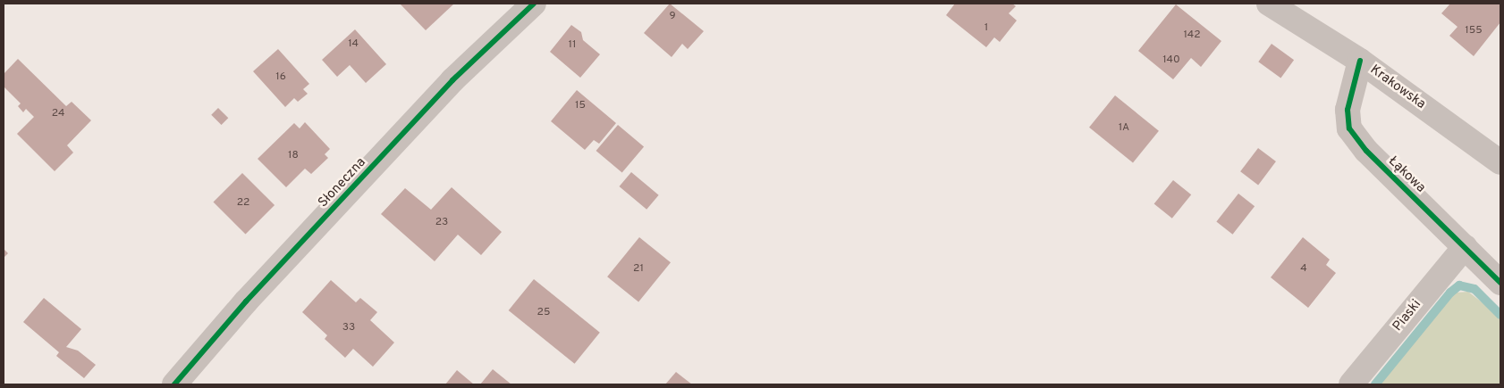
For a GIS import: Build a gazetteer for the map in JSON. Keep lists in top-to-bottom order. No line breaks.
{"streets":{"street":["Krakowska","Łąkowa","Słoneczna","Piaski"]},"crossings":[["Krakowska","Łąkowa"],["Łąkowa","Piaski"]],"house_numbers":["9","1","155","142","14","11","140","16","15","24","1A","18","22","23","21","4","25","33"]}
